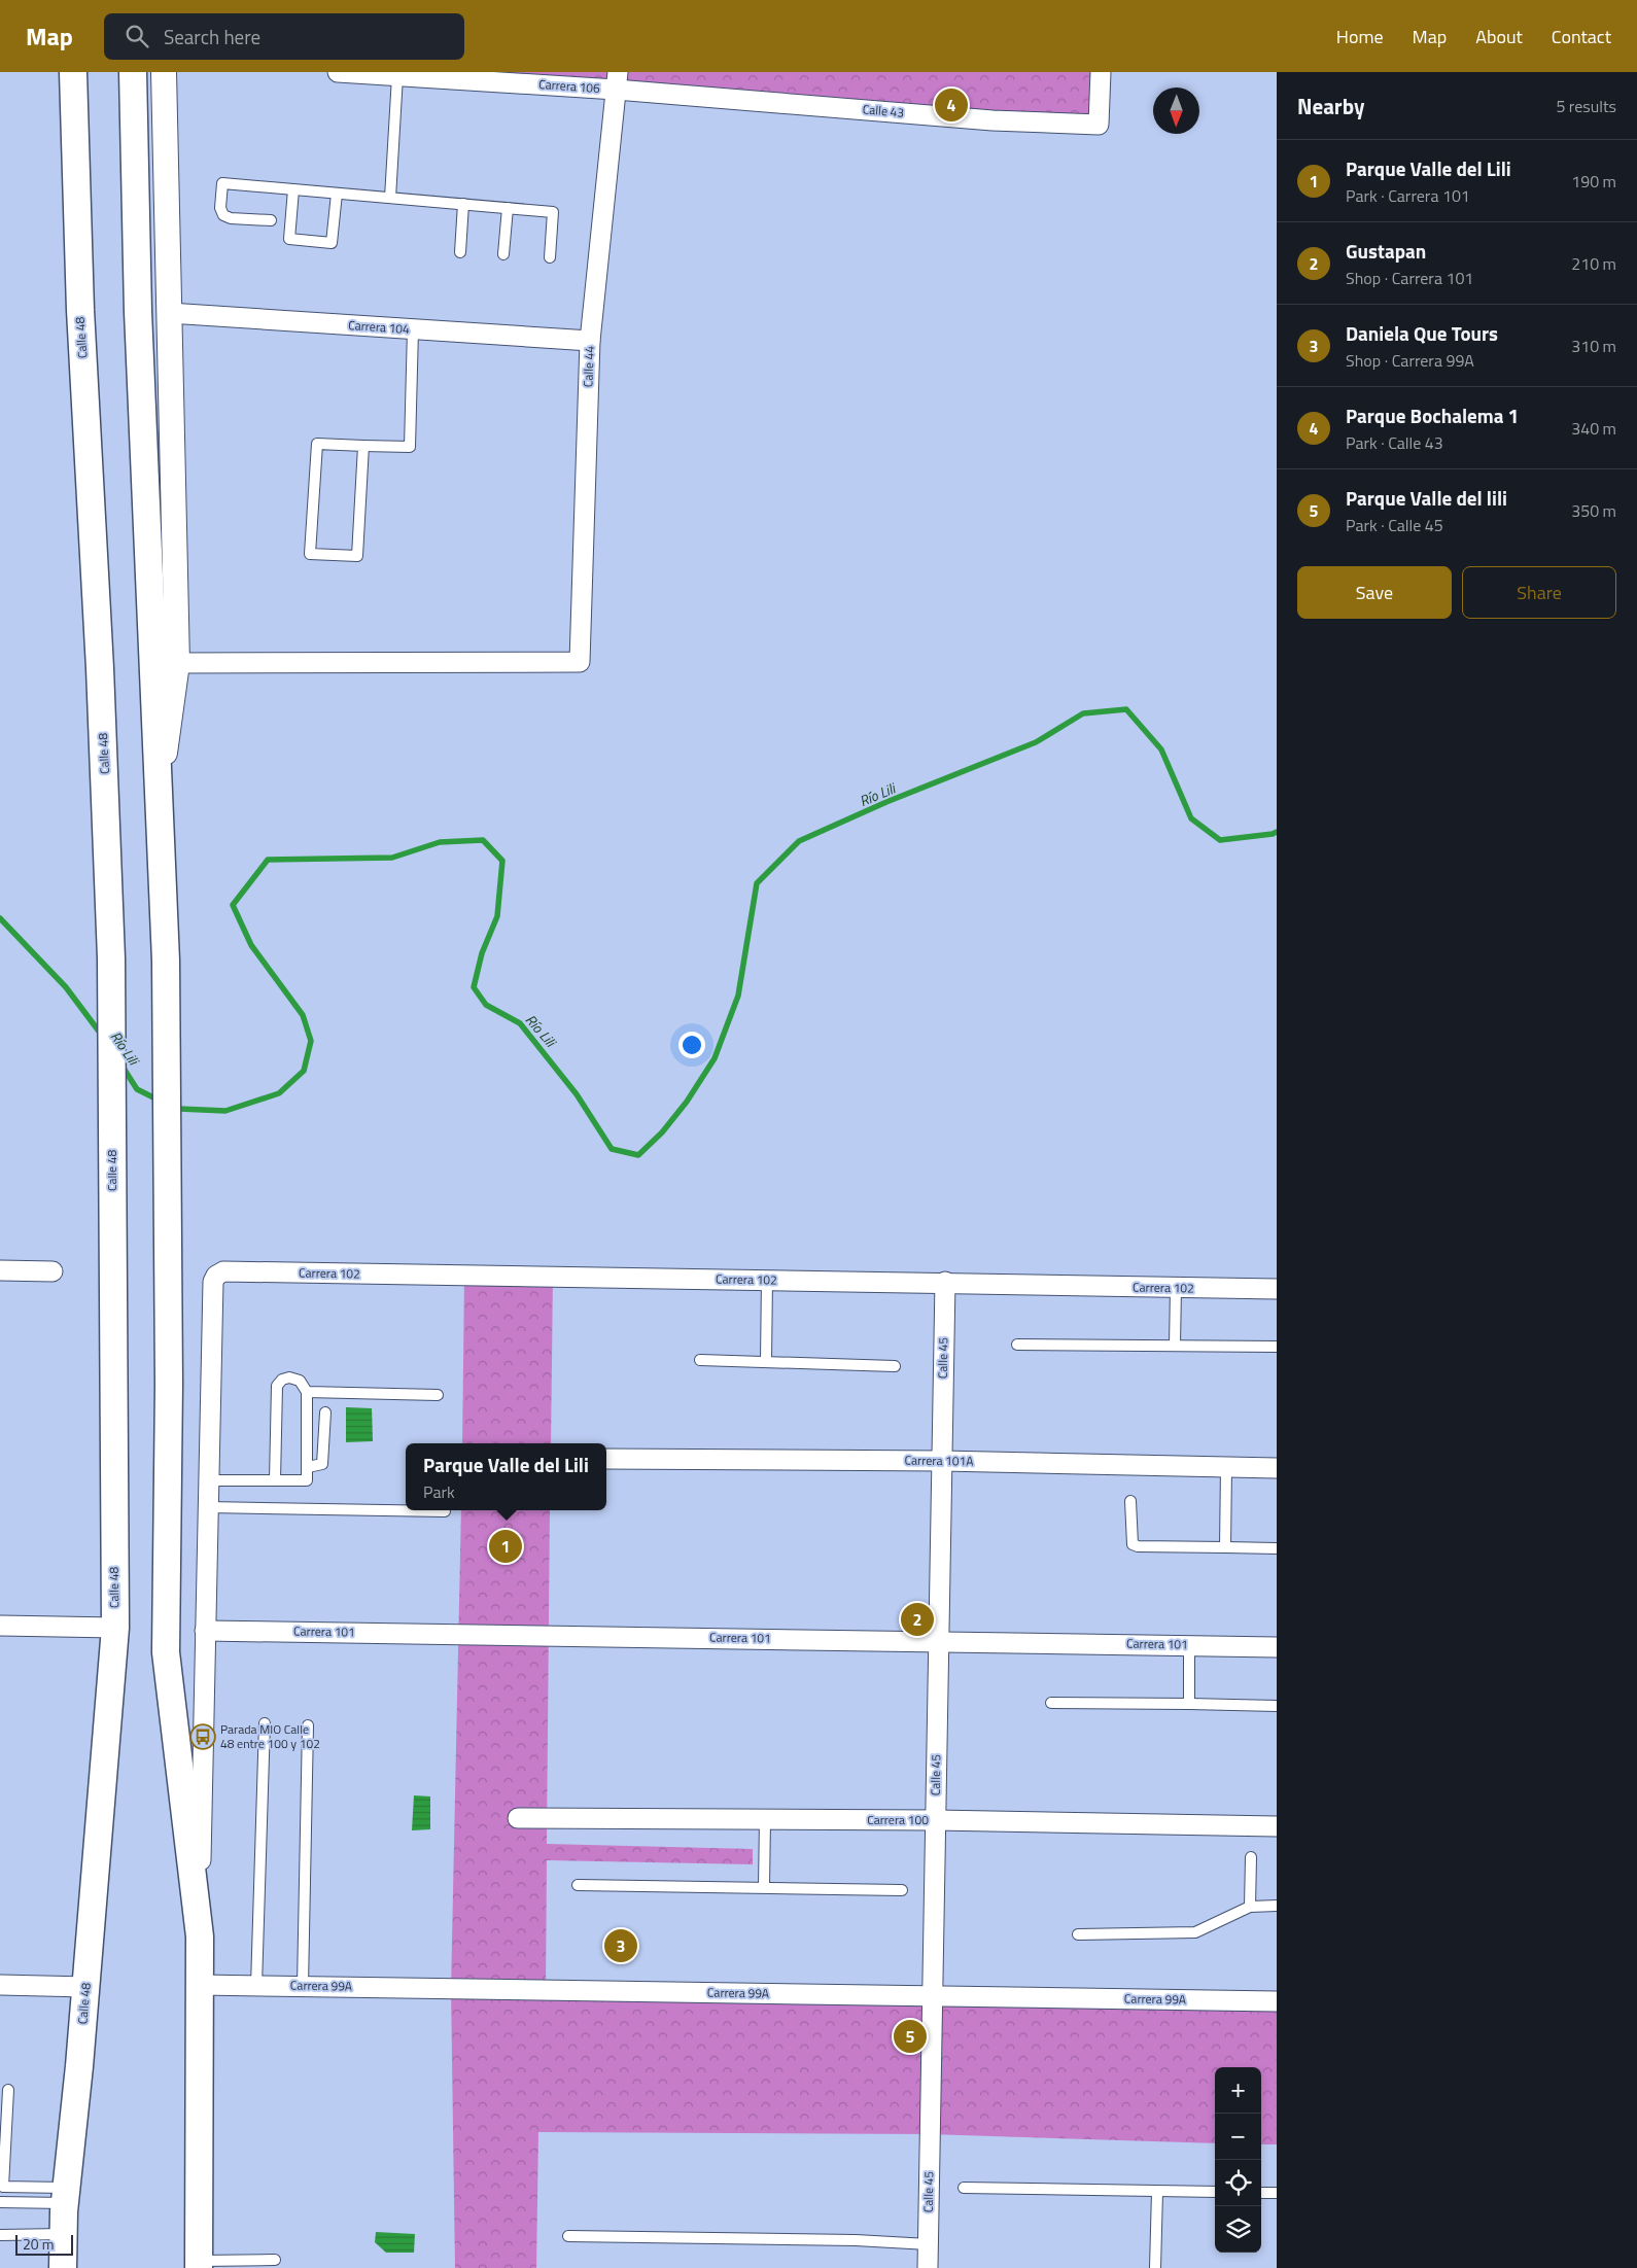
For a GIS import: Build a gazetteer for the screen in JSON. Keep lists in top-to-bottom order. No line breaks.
{"streets":{"main road":["Calle 48"],"street":["Carrera 106","Calle 43","Carrera 104","Calle 44","Carrera 102","Calle 45","Carrera 101A","Carrera 101","Carrera 100","Carrera 99A"]},"crossings":[["Carrera 106","Calle 43"],["Carrera 106","Calle 44"],["Calle 43","Calle 44"],["Carrera 104","Calle 44"],["Carrera 102","Calle 45"],["Calle 45","Carrera 101A"],["Calle 45","Carrera 101"],["Calle 45","Carrera 100"],["Calle 45","Carrera 99A"]],"water":["Río Lili"],"places":{"bus stop":["Parada MIO Calle 48 entre 100 y 102"]},"scale_bar":"20 m","north":"bottom","page":{"header":"Map","search":"Search here","nav":["Home","Map","About","Contact"],"heading":["Nearby","5 results"],"pins":["4","1","2","3","5"],"list":[{"mark":"1","name":"Parque Valle del Lili","note":"Park · Carrera 101","value":"190 m"},{"mark":"2","name":"Gustapan","note":"Shop · Carrera 101","value":"210 m"},{"mark":"3","name":"Daniela Que Tours","note":"Shop · Carrera 99A","value":"310 m"},{"mark":"4","name":"Parque Bochalema 1","note":"Park · Calle 43","value":"340 m"},{"mark":"5","name":"Parque Valle del lili","note":"Park · Calle 45","value":"350 m"}],"buttons":["Save","Share"],"popup":["Parque Valle del Lili","Park"],"map_buttons":["+","−"],"scale":"20 m"}}
